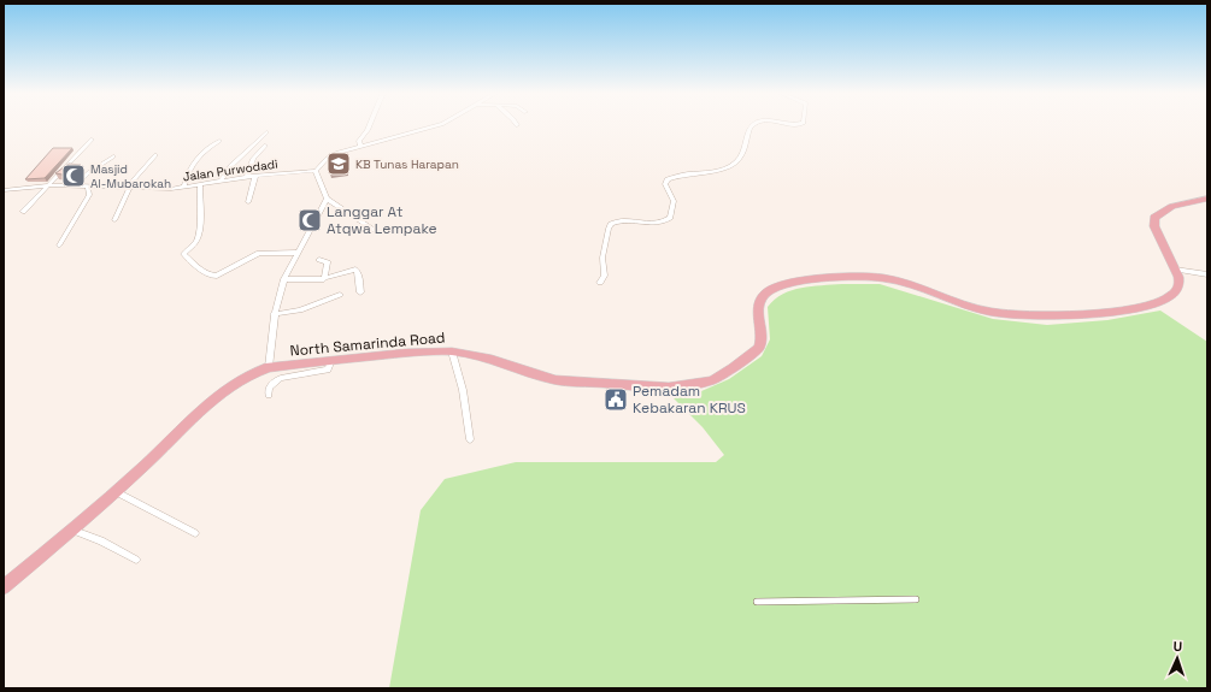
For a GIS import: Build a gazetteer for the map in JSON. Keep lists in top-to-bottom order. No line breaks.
{"streets":{"highway":["North Samarinda Road"],"street":["Jalan Purwodadi"]},"places":{"school or university":["KB Tunas Harapan"],"mosque":["Masjid Al-Mubarokah","Langgar At Atqwa Lempake"],"public building":["Pemadam Kebakaran KRUS"]},"north":"top"}
